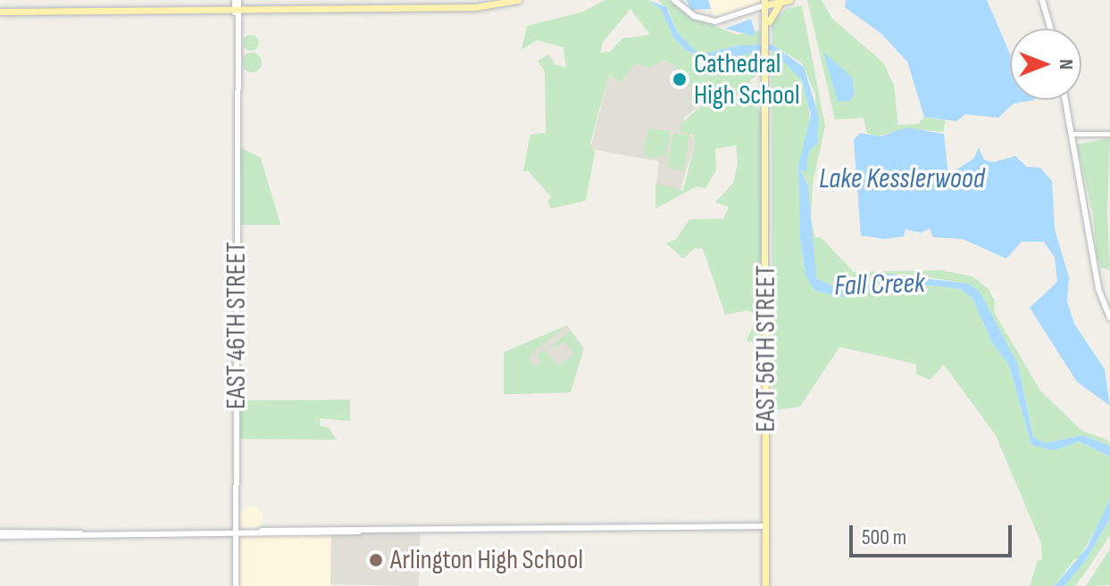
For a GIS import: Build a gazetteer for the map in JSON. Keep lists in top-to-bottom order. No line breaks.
{"streets":{"main road":["EAST 46TH STREET","EAST 56TH STREET"]},"water":["Lake Kesslerwood","Fall Creek"],"places":["Cathedral High School","Arlington High School"],"scale_bar":"500 m","north":"right"}
